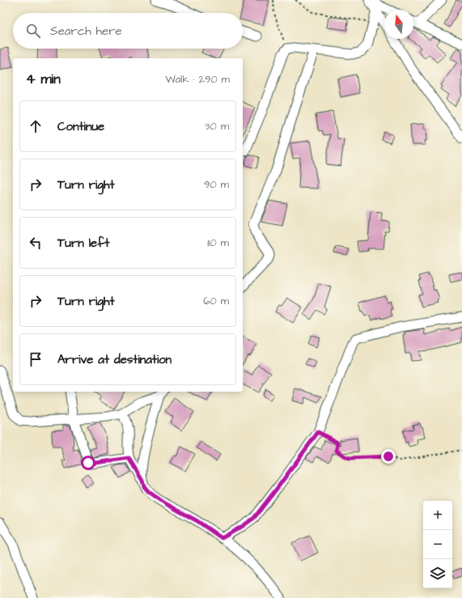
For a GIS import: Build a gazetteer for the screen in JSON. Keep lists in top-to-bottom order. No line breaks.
{"north":"top","page":{"search":"Search here","heading":["4 min","Walk · 290 m"],"list":[["Continue","30 m"],["Turn right","90 m"],["Turn left","110 m"],["Turn right","60 m"],"Arrive at destination"],"map_buttons":["+","−"]}}
